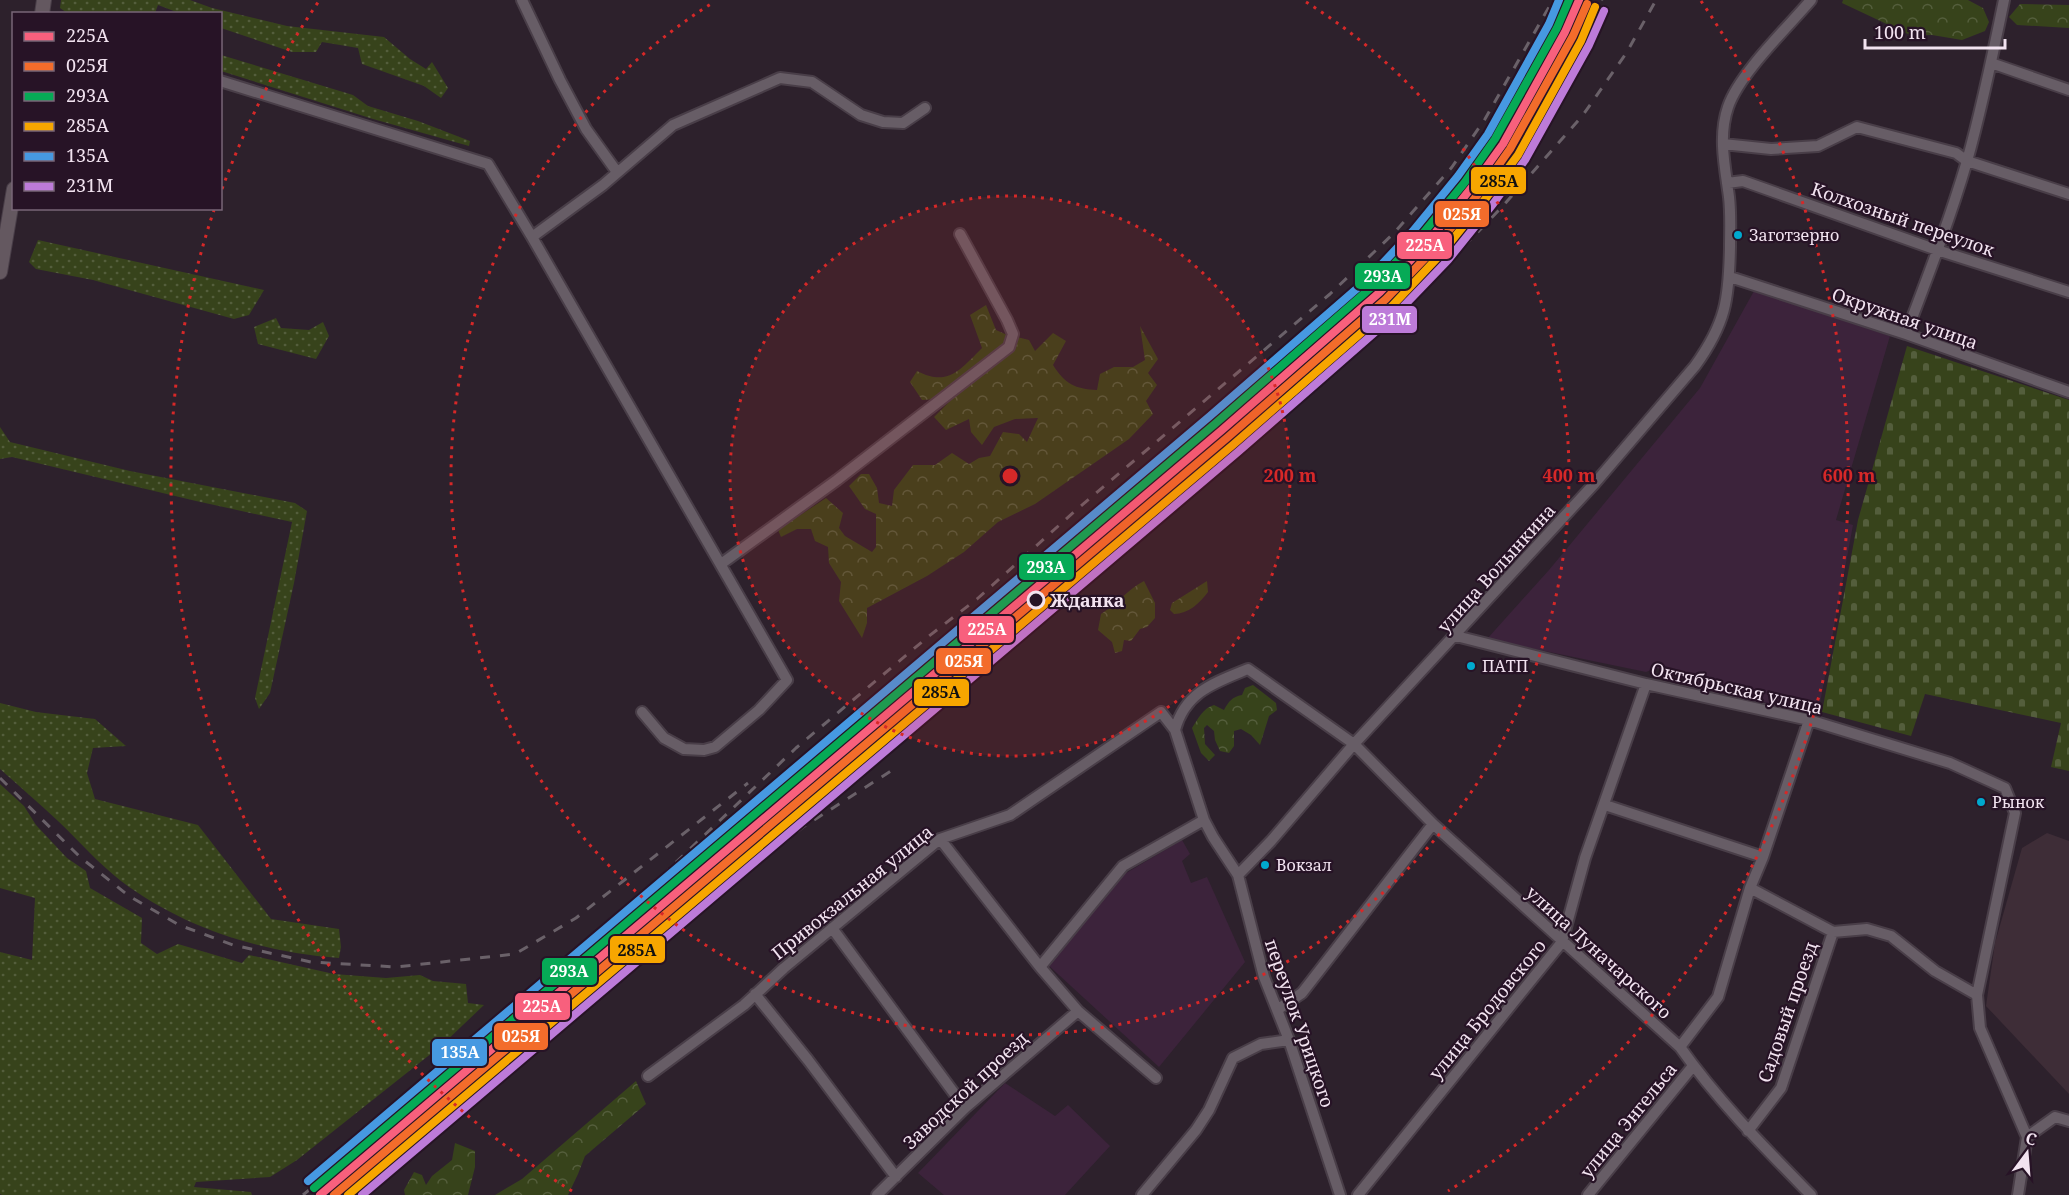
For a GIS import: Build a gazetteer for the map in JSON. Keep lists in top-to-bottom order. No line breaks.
{"streets":{"street":["Колхозный переулок","Окружная улица","улица Волынкина","Октябрьская улица","Привокзальная улица","улица Луначарского","улица Бродовского","Садовый проезд","переулок Урицкого","Заводской проезд","улица Энгельса"]},"crossings":[["Колхозный переулок","улица Волынкина"],["Окружная улица","улица Волынкина"],["улица Волынкина","Октябрьская улица"],["улица Волынкина","улица Луначарского"],["улица Волынкина","переулок Урицкого"],["Октябрьская улица","улица Бродовского"],["Привокзальная улица","улица Луначарского"],["Привокзальная улица","переулок Урицкого"],["улица Луначарского","улица Бродовского"],["улица Луначарского","Садовый проезд"],["улица Луначарского","переулок Урицкого"],["улица Луначарского","улица Энгельса"]],"places":["Заготзерно","Жданка","ПАТП","Рынок","Вокзал"],"lines":["transit line 225А","transit line 293А","transit line 135А","transit line 025Я","transit line 285А","transit line 231М"],"legend":["225А","025Я","293А","285А","135А","231М"],"scale_bar":"100 m","north":"top","rings":["200 m","400 m","600 m"]}
